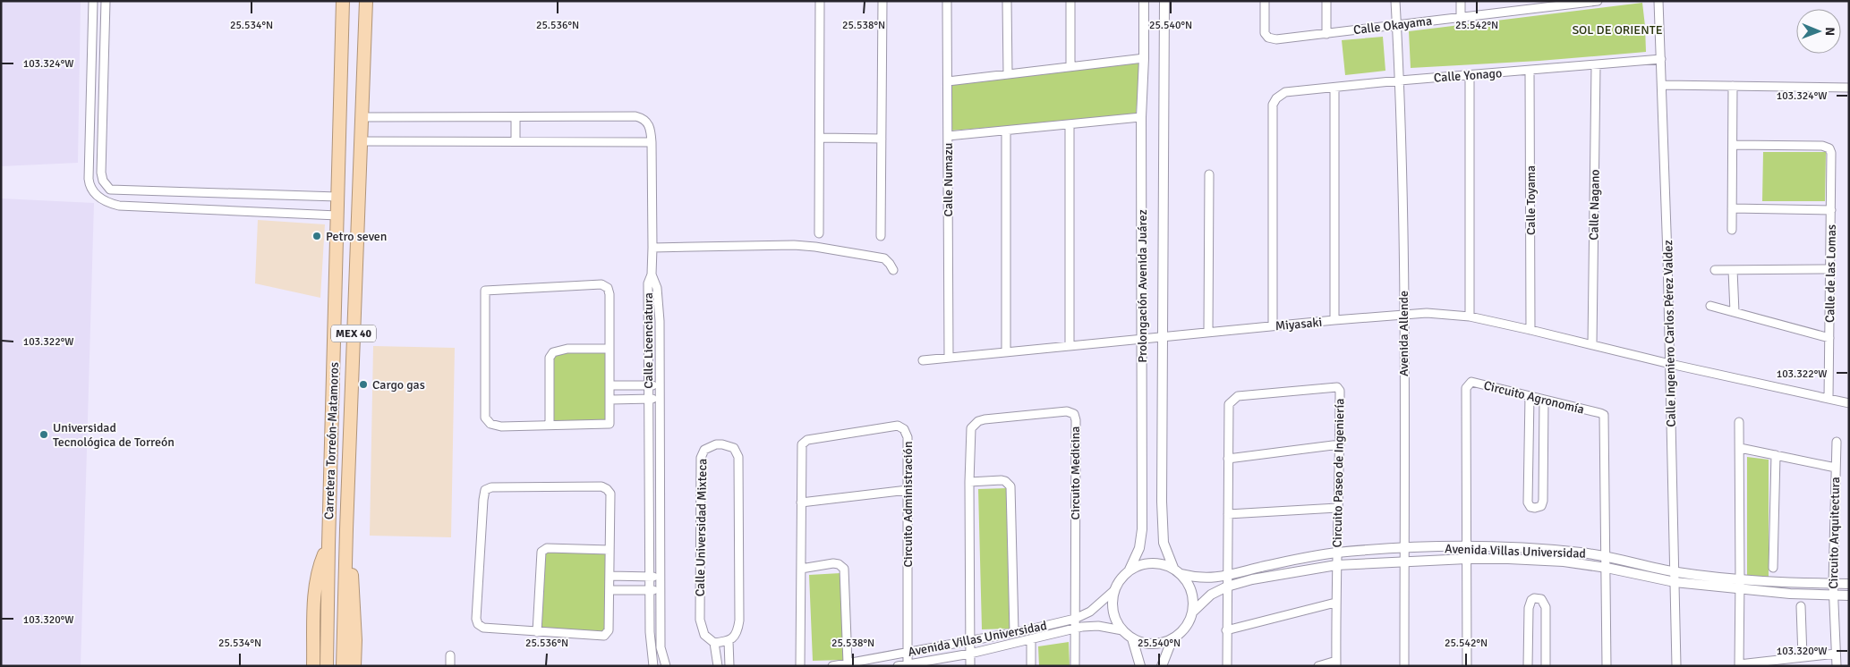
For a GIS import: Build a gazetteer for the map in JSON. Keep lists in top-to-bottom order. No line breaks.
{"streets":{"highway":["MEX 40","Carretera Torreón-Matamoros"],"street":["Calle Okayama","Calle Yonago","Calle Numazu","Calle Toyama","Calle Nagano","Calle de las Lomas","Prolongación Avenida Juárez","Miyasaki","Avenida Allende","Calle Ingeniero Carlos Pérez Valdez","Calle Licenciatura","Circuito Agronomía","Circuito Medicina","Circuito Paseo de Ingeniería","Circuito Administración","Calle Universidad Mixteca","Circuito Arquitectura","Avenida Villas Universidad"]},"crossings":[["Calle Okayama","Avenida Allende"],["Calle Yonago","Calle Toyama"],["Calle Yonago","Calle Nagano"],["Calle Yonago","Miyasaki"],["Calle Yonago","Avenida Allende"],["Calle Yonago","Calle Ingeniero Carlos Pérez Valdez"],["Calle Numazu","Miyasaki"],["Calle Toyama","Miyasaki"],["Calle Nagano","Miyasaki"],["Calle de las Lomas","Miyasaki"],["Prolongación Avenida Juárez","Miyasaki"],["Prolongación Avenida Juárez","Avenida Villas Universidad"],["Miyasaki","Avenida Allende"],["Miyasaki","Calle Ingeniero Carlos Pérez Valdez"],["Avenida Allende","Avenida Villas Universidad"],["Calle Ingeniero Carlos Pérez Valdez","Avenida Villas Universidad"],["Circuito Agronomía","Avenida Villas Universidad"],["Circuito Medicina","Avenida Villas Universidad"],["Circuito Paseo de Ingeniería","Avenida Villas Universidad"],["Circuito Administración","Avenida Villas Universidad"],["Circuito Arquitectura","Avenida Villas Universidad"]],"parks":["SOL DE ORIENTE"],"places":["Petro seven","Cargo gas","Universidad Tecnológica de Torreón"],"north":"right","coordinates":["25.534°N","25.536°N","25.538°N","25.540°N","25.542°N","103.324°W","103.322°W","103.320°W"]}
